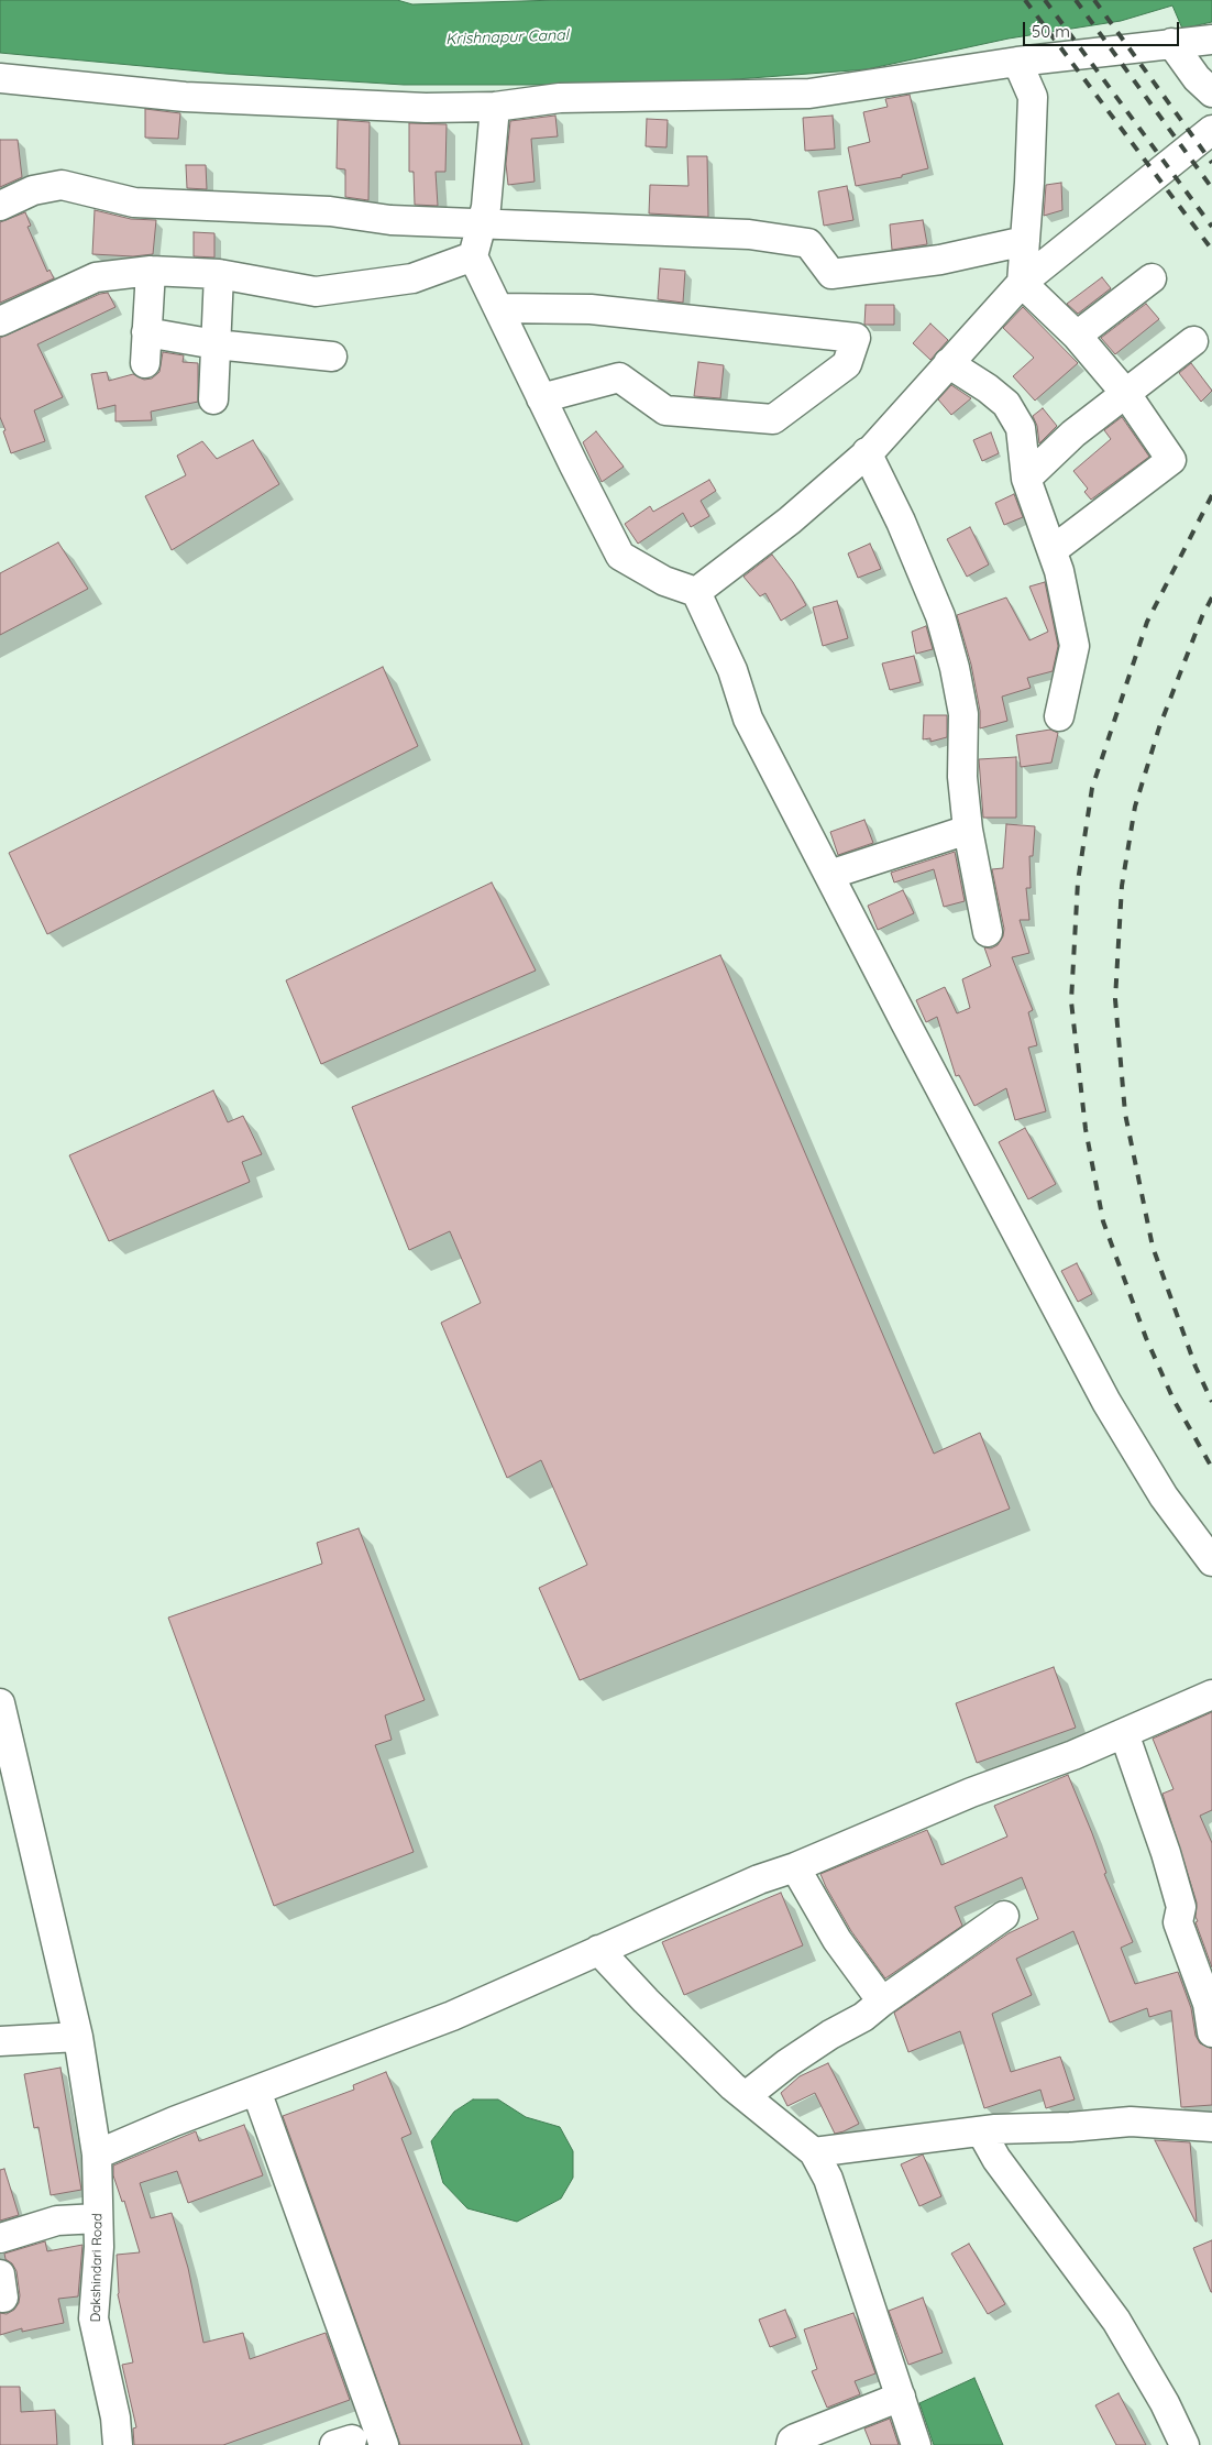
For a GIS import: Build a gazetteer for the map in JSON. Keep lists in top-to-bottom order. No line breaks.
{"streets":{"street":["Dakshindari Road"]},"water":["Krishnapur Canal"],"scale_bar":"50 m"}
